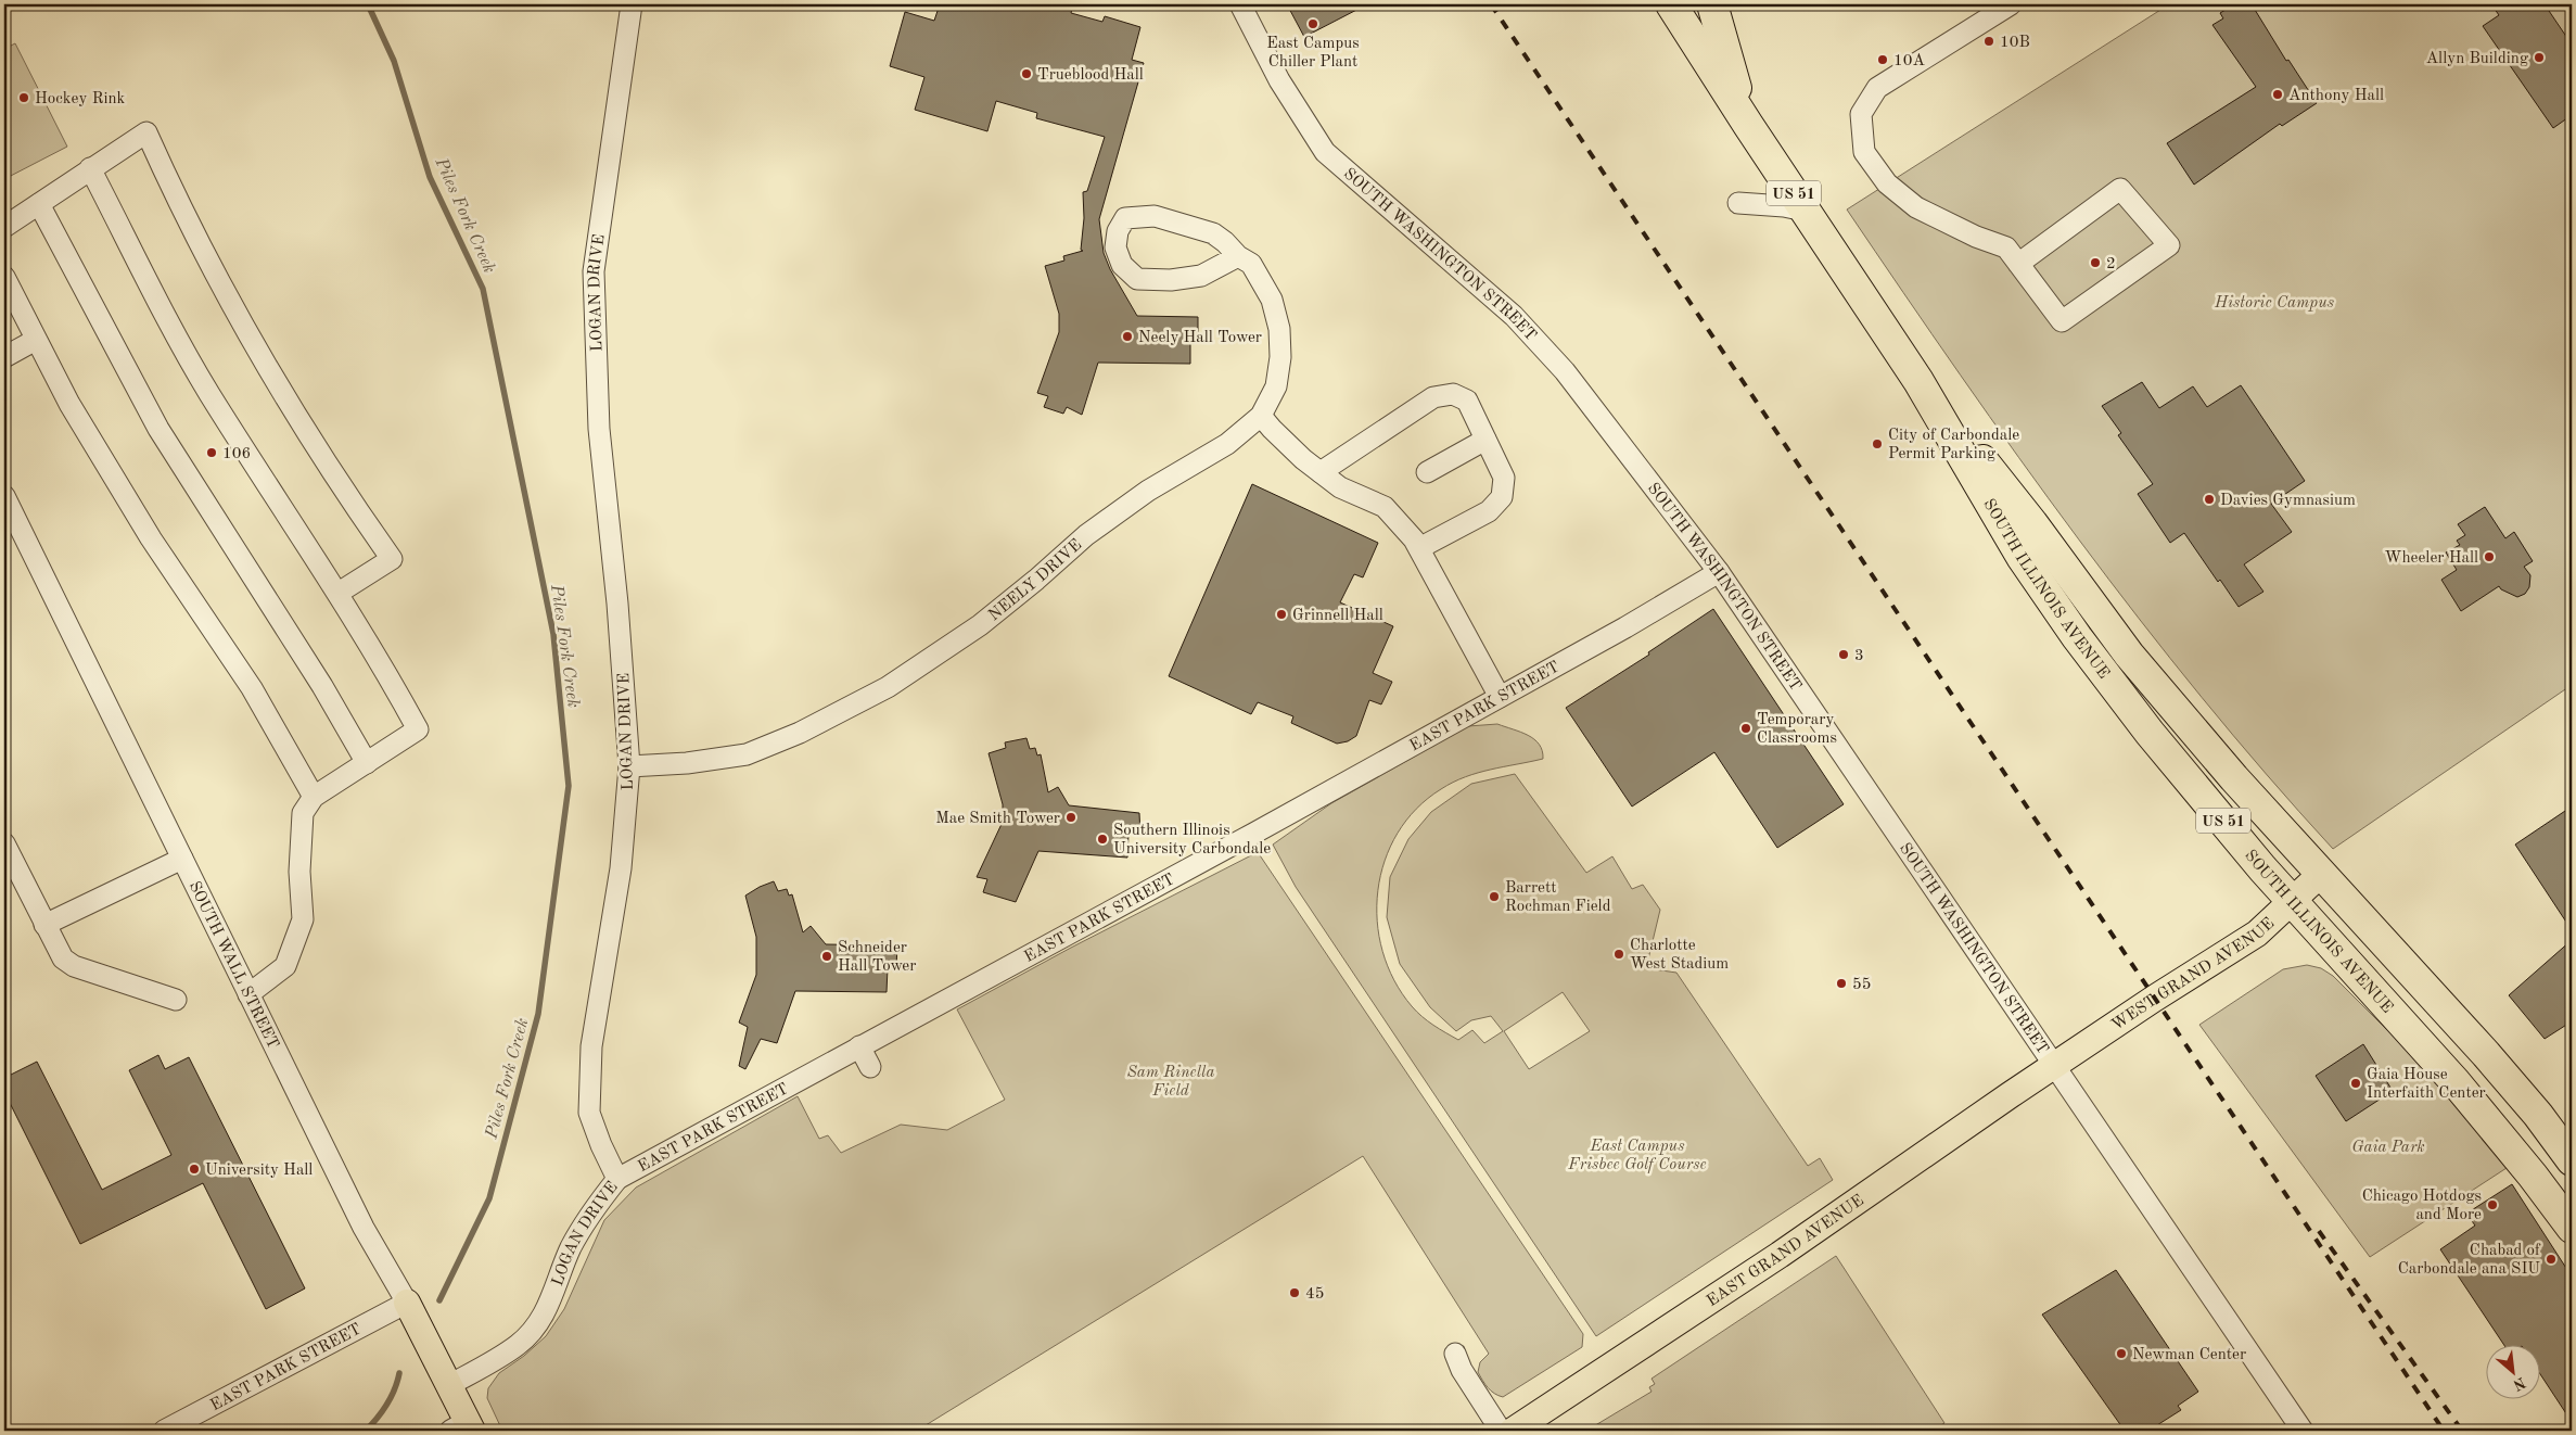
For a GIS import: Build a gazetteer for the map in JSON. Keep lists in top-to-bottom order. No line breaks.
{"streets":{"highway":["US 51","SOUTH ILLINOIS AVENUE"],"main road":["SOUTH WALL STREET","WEST GRAND AVENUE","EAST GRAND AVENUE"],"street":["SOUTH WASHINGTON STREET","LOGAN DRIVE","NEELY DRIVE","EAST PARK STREET"]},"crossings":[["SOUTH WASHINGTON STREET","EAST PARK STREET"],["SOUTH WASHINGTON STREET","WEST GRAND AVENUE"],["SOUTH WASHINGTON STREET","EAST GRAND AVENUE"],["LOGAN DRIVE","NEELY DRIVE"],["LOGAN DRIVE","EAST PARK STREET"],["LOGAN DRIVE","SOUTH WALL STREET"],["SOUTH ILLINOIS AVENUE","WEST GRAND AVENUE"],["EAST PARK STREET","SOUTH WALL STREET"],["WEST GRAND AVENUE","EAST GRAND AVENUE"]],"water":["Piles Fork Creek"],"parks":["Historic Campus","Sam Rinella Field","East Campus Frisbee Golf Course","Gaia Park"],"places":["East Campus Chiller Plant","10B","Allyn Building","10A","Trueblood Hall","Anthony Hall","Hockey Rink","2","Neely Hall Tower","City of Carbondale Permit Parking","106","Davies Gymnasium","Wheeler Hall","Grinnell Hall","3","Temporary Classrooms","Mae Smith Tower","Southern Illinois University Carbondale","Barrett Rochman Field","Charlotte West Stadium","Schneider Hall Tower","55","Gaia House Interfaith Center","University Hall","Chicago Hotdogs and More","Chabad of Carbondale ana SIU","45","Newman Center"],"north":"bottom right"}
